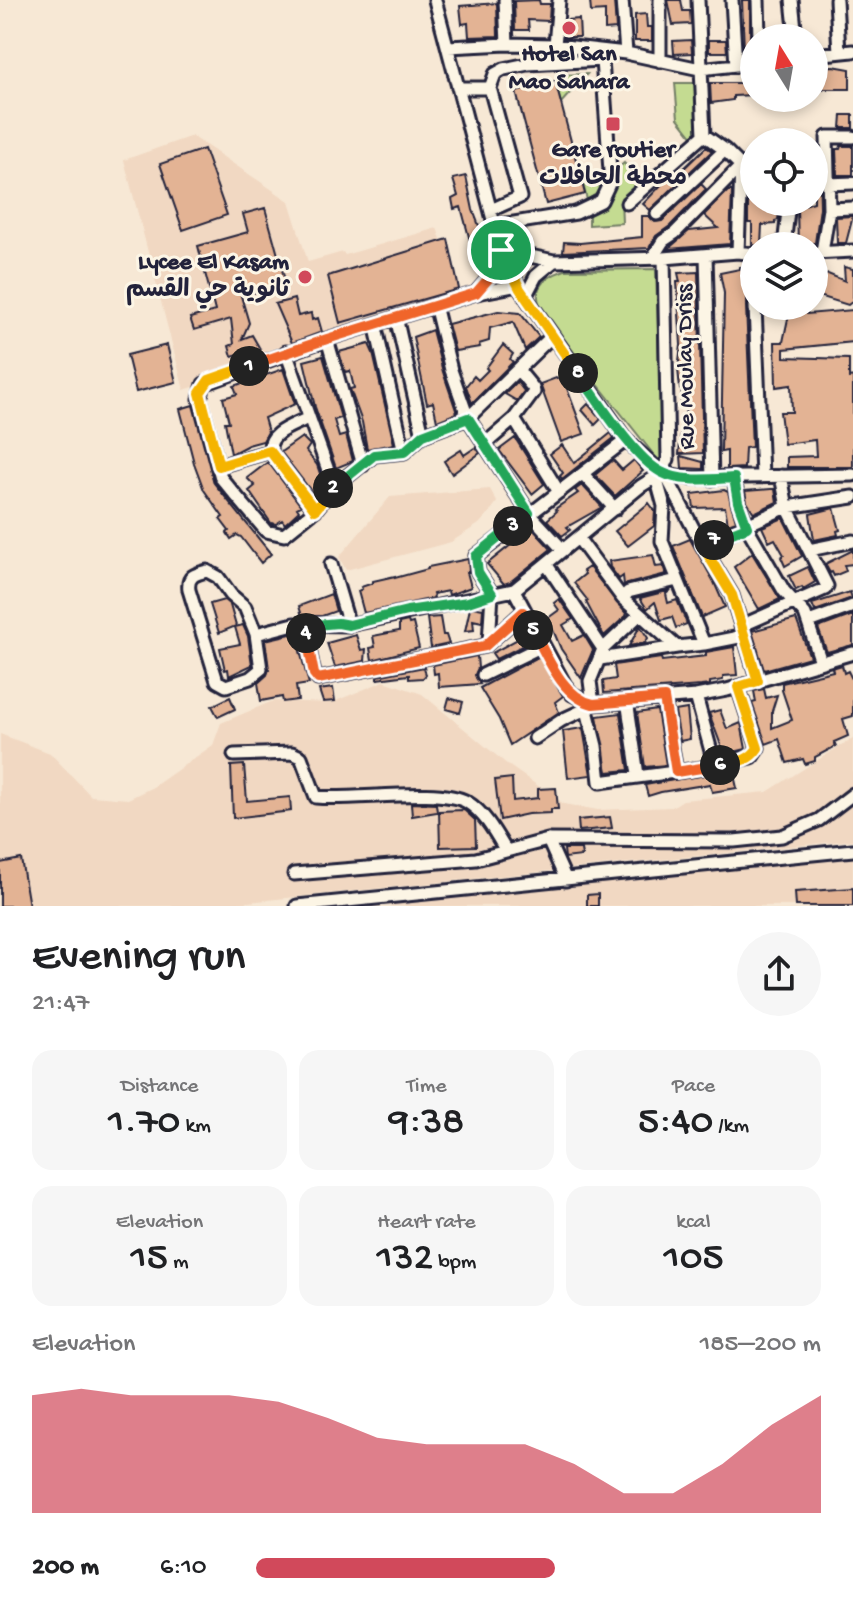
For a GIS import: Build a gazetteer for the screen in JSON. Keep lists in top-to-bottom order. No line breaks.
{"streets":{"street":["Rue Moulay Driss"]},"places":{"other":["Hotel San Mao Sahara","Lycee El Kasam ثانوية حي القسم"],"transit":["Gare routier محطة الحافلات"]},"north":"top","page":{"pins":["1","8","2","3","7","5","4","6"],"heading":["Evening run","21:47"],"stats":[["Distance","1.70 km"],["Time","9:38"],["Pace","5:40 /km"],["Elevation","15 m"],["Heart rate","132 bpm"],["kcal","105"]],"chart":["Elevation","185–200 m"],"list":[{"name":"200 m","note":"6:10"}]}}
